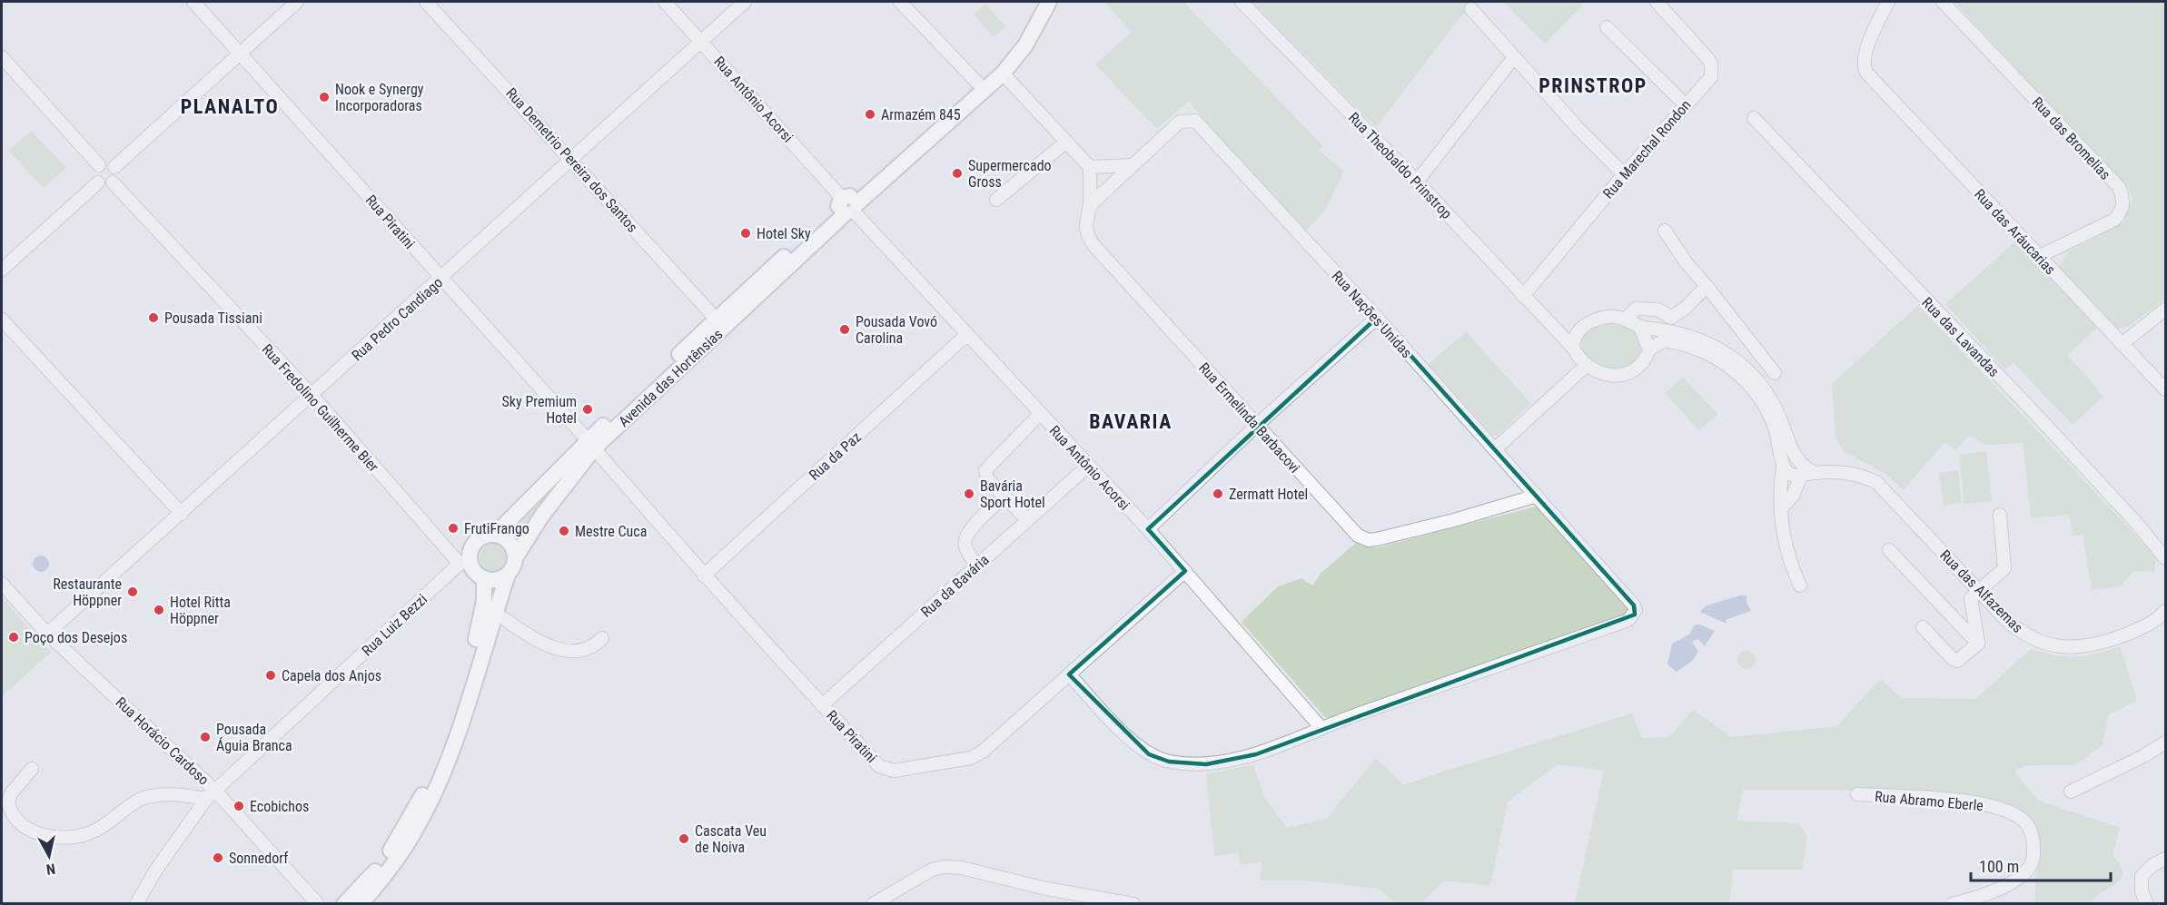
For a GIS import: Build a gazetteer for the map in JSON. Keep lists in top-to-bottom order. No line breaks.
{"streets":{"main road":["Avenida das Hortênsias"],"street":["Rua Antônio Acorsi","Rua das Bromelias","Rua Marechal Rondon","Rua Demetrio Pereira dos Santos","Rua Theobaldo Prinstrop","Rua Piratini","Rua das Aráucarias","Rua Nações Unidas","Rua Pedro Candiago","Rua das Lavandas","Rua Fredolino Guilherme Bier","Rua Ermelinda Barbacovi","Rua da Paz","Rua da Bavária","Rua das Alfazemas","Rua Luiz Bezzi","Rua Horácio Cardoso","Rua Abramo Eberle"]},"crossings":[["Rua Antônio Acorsi","Rua Piratini"],["Rua Antônio Acorsi","Rua Nações Unidas"],["Rua Antônio Acorsi","Rua Pedro Candiago"],["Rua Antônio Acorsi","Avenida das Hortênsias"],["Rua Antônio Acorsi","Rua da Paz"],["Rua Antônio Acorsi","Rua da Bavária"],["Rua das Bromelias","Rua das Aráucarias"],["Rua Marechal Rondon","Rua Theobaldo Prinstrop"],["Rua Demetrio Pereira dos Santos","Rua Pedro Candiago"],["Rua Demetrio Pereira dos Santos","Avenida das Hortênsias"],["Rua Piratini","Rua Pedro Candiago"],["Rua Piratini","Avenida das Hortênsias"],["Rua Piratini","Rua da Paz"],["Rua Piratini","Rua da Bavária"],["Rua Nações Unidas","Rua Ermelinda Barbacovi"],["Rua Pedro Candiago","Rua Fredolino Guilherme Bier"],["Rua Pedro Candiago","Rua Horácio Cardoso"],["Avenida das Hortênsias","Rua Fredolino Guilherme Bier"],["Avenida das Hortênsias","Rua Luiz Bezzi"],["Rua Fredolino Guilherme Bier","Rua Luiz Bezzi"],["Rua Luiz Bezzi","Rua Horácio Cardoso"]],"districts":["PRINSTROP","PLANALTO","BAVARIA"],"places":["Nook e Synergy Incorporadoras","Armazém 845","Supermercado Gross","Hotel Sky","Pousada Tissiani","Pousada Vovó Carolina","Sky Premium Hotel","Bavária Sport Hotel","Zermatt Hotel","FrutiFrango","Mestre Cuca","Restaurante Höppner","Hotel Ritta Höppner","Poço dos Desejos","Capela dos Anjos","Pousada Águia Branca","Ecobichos","Cascata Veu de Noiva","Sonnedorf"],"scale_bar":"100 m","north":"bottom"}
